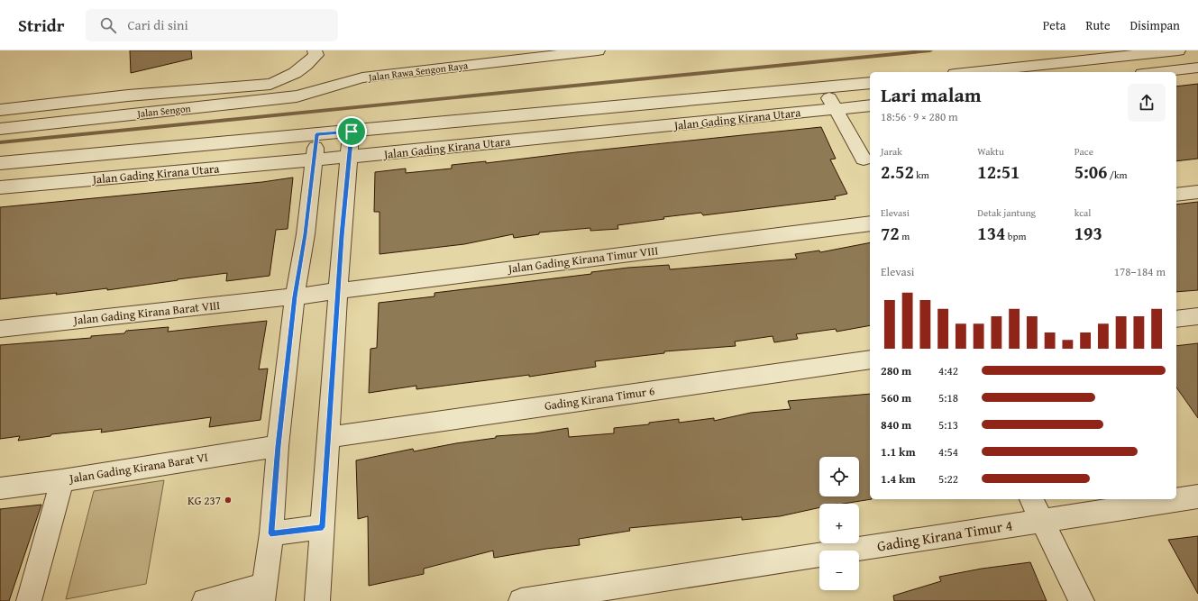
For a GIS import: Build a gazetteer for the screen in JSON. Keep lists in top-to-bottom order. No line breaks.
{"streets":{"street":["Jalan Rawa Sengon Raya","Jalan Sengon","Jalan Gading Kirana Utara","Jalan Gading Kirana Timur VIII","Jalan Gading Kirana Barat VIII","Gading Kirana Timur 6","Jalan Gading Kirana Barat VI","Gading Kirana Timur 4"]},"crossings":[["Jalan Rawa Sengon Raya","Jalan Sengon"],["Jalan Gading Kirana Timur VIII","Jalan Gading Kirana Barat VIII"]],"places":["KG 237"],"page":{"header":"Stridr","search":"Cari di sini","nav":["Peta","Rute","Disimpan"],"heading":["Lari malam","18:56 · 9 × 280 m"],"stats":[["Jarak","2.52 km"],["Waktu","12:51"],["Pace","5:06 /km"],["Elevasi","72 m"],["Detak jantung","134 bpm"],["kcal","193"]],"chart":["Elevasi","178–184 m"],"list":[{"name":"280 m","note":"4:42"},{"name":"560 m","note":"5:18"},{"name":"840 m","note":"5:13"},{"name":"1.1 km","note":"4:54"},{"name":"1.4 km","note":"5:22"}],"map_buttons":["+","−"]}}
